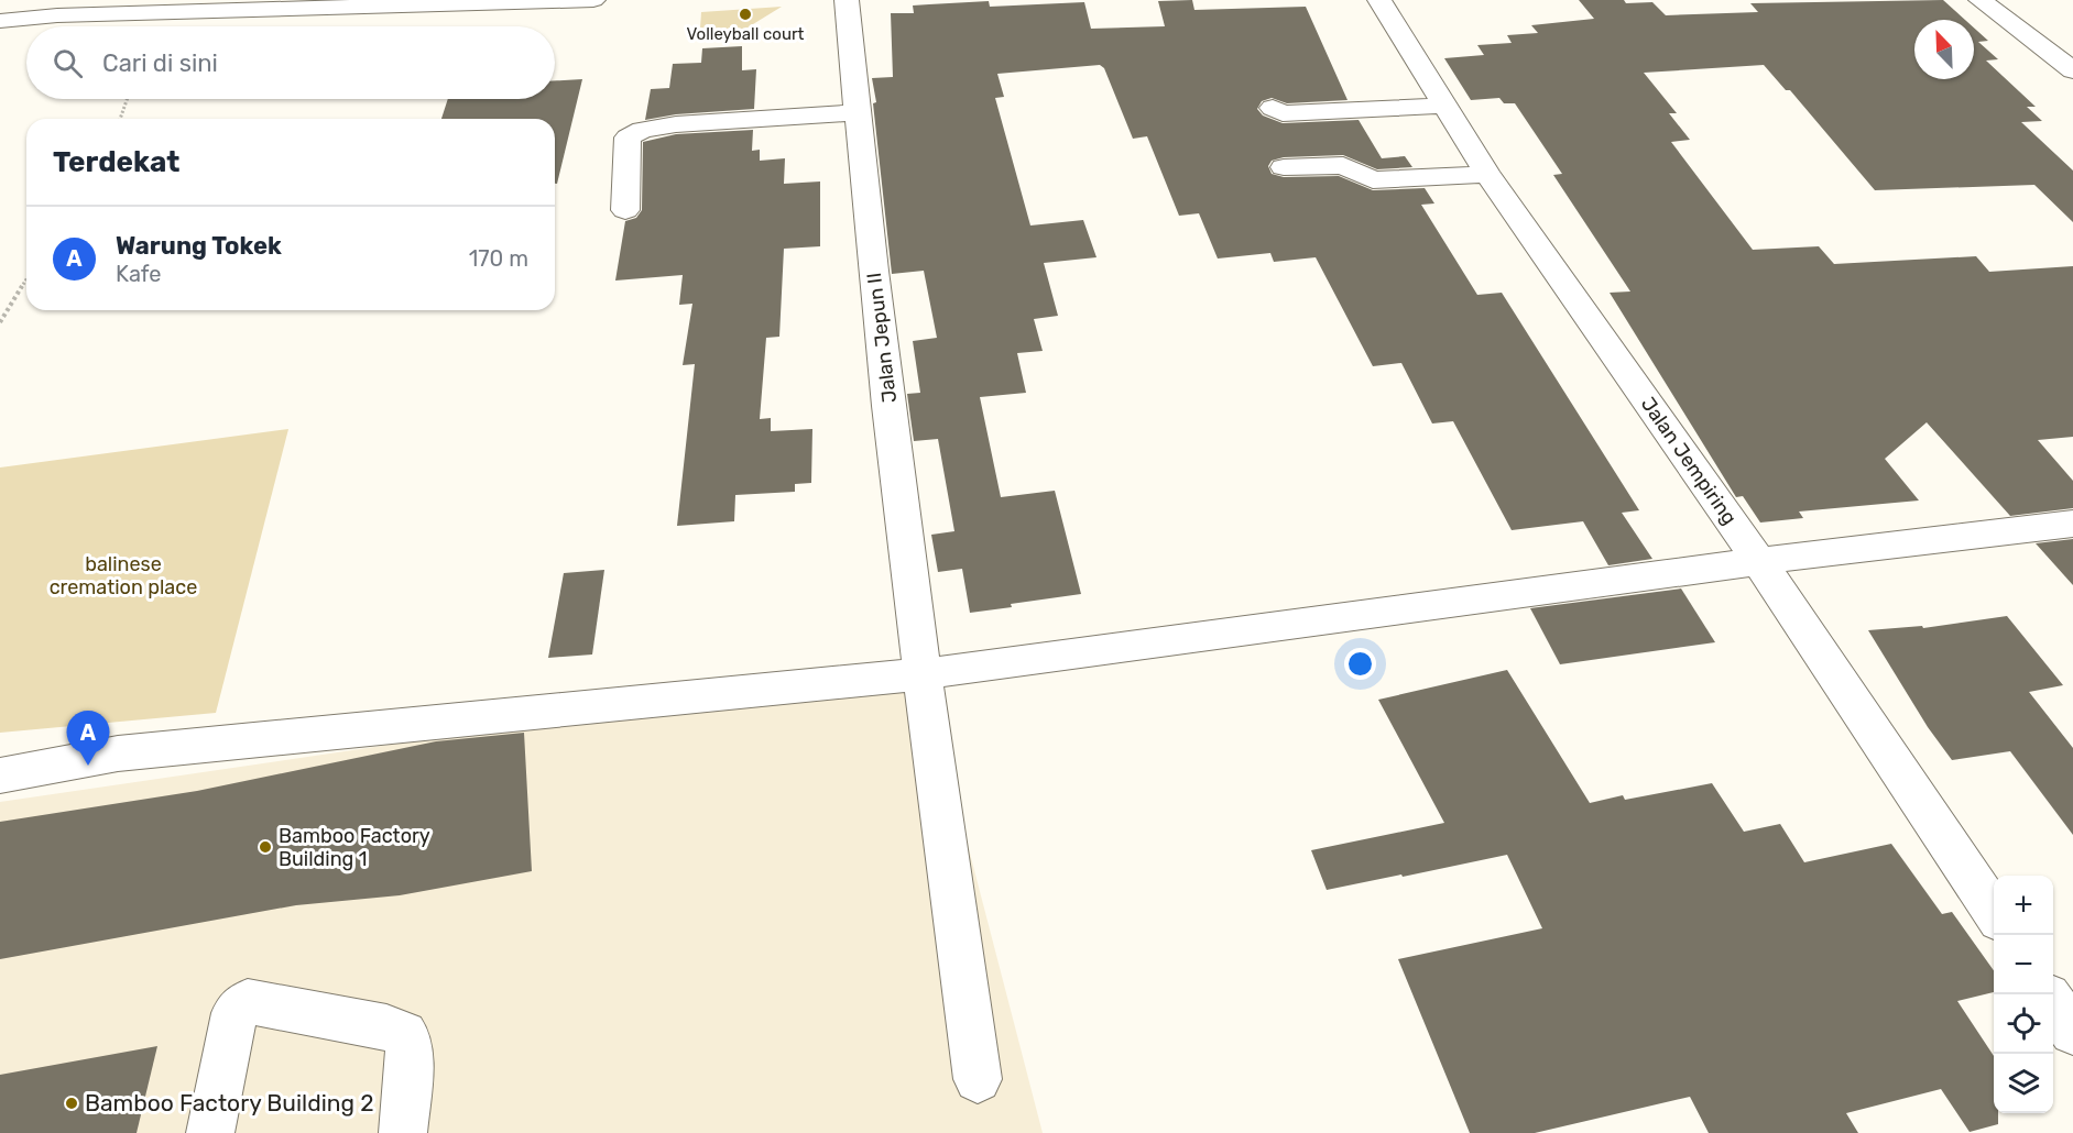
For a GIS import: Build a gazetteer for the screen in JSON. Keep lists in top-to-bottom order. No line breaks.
{"streets":{"street":["Jalan Jepun II","Jalan Jempiring"]},"parks":["balinese cremation place"],"places":["Volleyball court","Bamboo Factory Building 1","Bamboo Factory Building 2"],"north":"top left","page":{"search":"Cari di sini","heading":"Terdekat","list":[{"mark":"A","name":"Warung Tokek","note":"Kafe","value":"170 m"}],"pins":"A","map_buttons":["+","−"]}}
